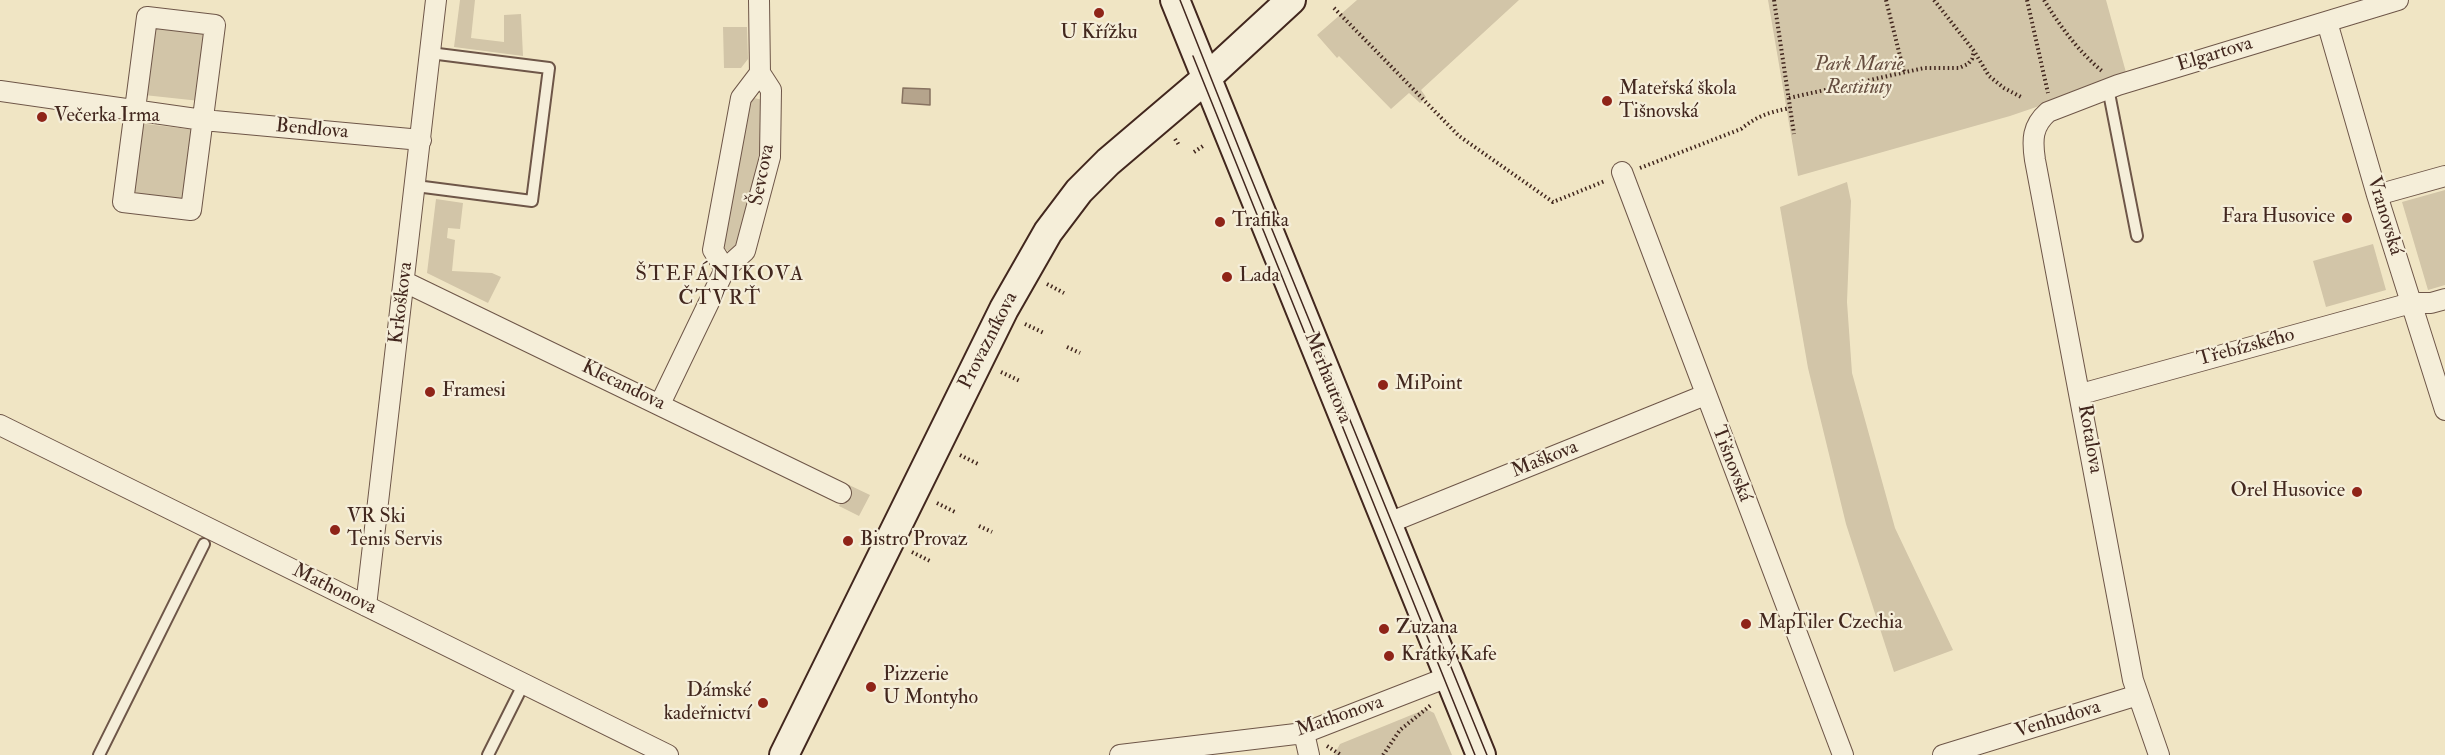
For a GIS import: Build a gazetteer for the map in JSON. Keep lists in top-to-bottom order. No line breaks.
{"streets":{"main road":["Provazníkova","Merhautova"],"street":["Elgartova","Bendlova","Ševcova","Vranovská","Krkoškova","Třebízského","Klecandova","Rotalova","Maškova","Tišnovská","Mathonova","Venhudova"]},"crossings":[["Elgartova","Vranovská"],["Elgartova","Rotalova"],["Bendlova","Krkoškova"],["Ševcova","Klecandova"],["Vranovská","Třebízského"],["Krkoškova","Klecandova"],["Krkoškova","Mathonova"],["Provazníkova","Merhautova"],["Třebízského","Rotalova"],["Merhautova","Maškova"],["Merhautova","Mathonova"],["Rotalova","Venhudova"],["Maškova","Tišnovská"]],"districts":["ŠTEFÁNIKOVA ČTVRŤ"],"parks":["Park Marie Restituty"],"places":["U Křížku","Mateřská škola Tišnovská","Večerka Irma","Fara Husovice","Trafika","Lada","MiPoint","Framesi","Orel Husovice","VR Ski Tenis Servis","Bistro Provaz","MapTiler Czechia","Zuzana","Krátký Kafe","Pizzerie U Montyho","Dámské kadeřnictví"]}
